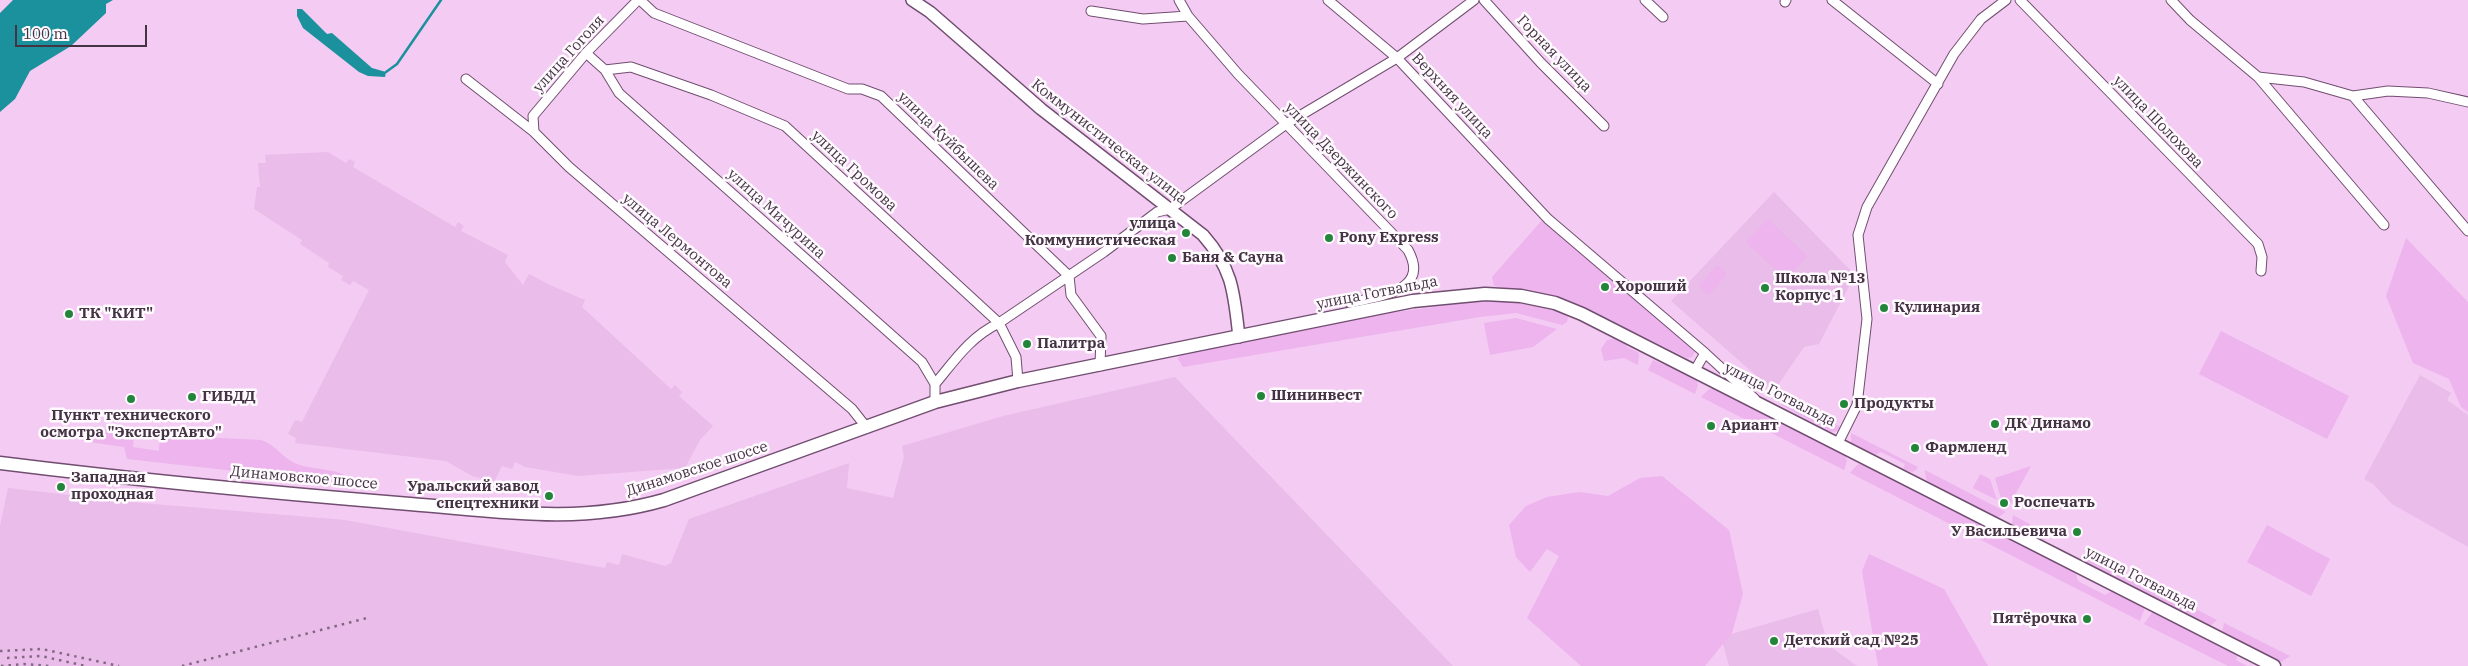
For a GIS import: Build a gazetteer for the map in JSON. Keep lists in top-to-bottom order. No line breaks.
{"streets":{"main road":["улица Готвальда","Динамовское шоссе"],"street":["улица Гоголя","Горная улица","Верхняя улица","улица Шолохова","улица Куйбышева","Коммунистическая улица","улица Дзержинского","улица Громова","улица Мичурина","улица Лермонтова"]},"crossings":[["улица Гоголя","улица Куйбышева"],["улица Гоголя","улица Мичурина"],["улица Гоголя","улица Лермонтова"],["Верхняя улица","улица Готвальда"],["Коммунистическая улица","улица Готвальда"],["Коммунистическая улица","Динамовское шоссе"],["улица Громова","улица Мичурина"],["улица Громова","Динамовское шоссе"],["улица Лермонтова","Динамовское шоссе"],["улица Готвальда","Динамовское шоссе"]],"places":["улица Коммунистическая","Pony Express","Баня & Сауна","Хороший","Школа №13 Корпус 1","Кулинария","ТК \"КИТ\"","Палитра","Шининвест","ГИБДД","Пункт технического осмотра \"ЭкспертАвто\"","Продукты","ДК Динамо","Ариант","Фармленд","Западная проходная","Уральский завод спецтехники","Роспечать","У Васильевича","Пятёрочка","Детский сад №25"],"scale_bar":"100 m"}
